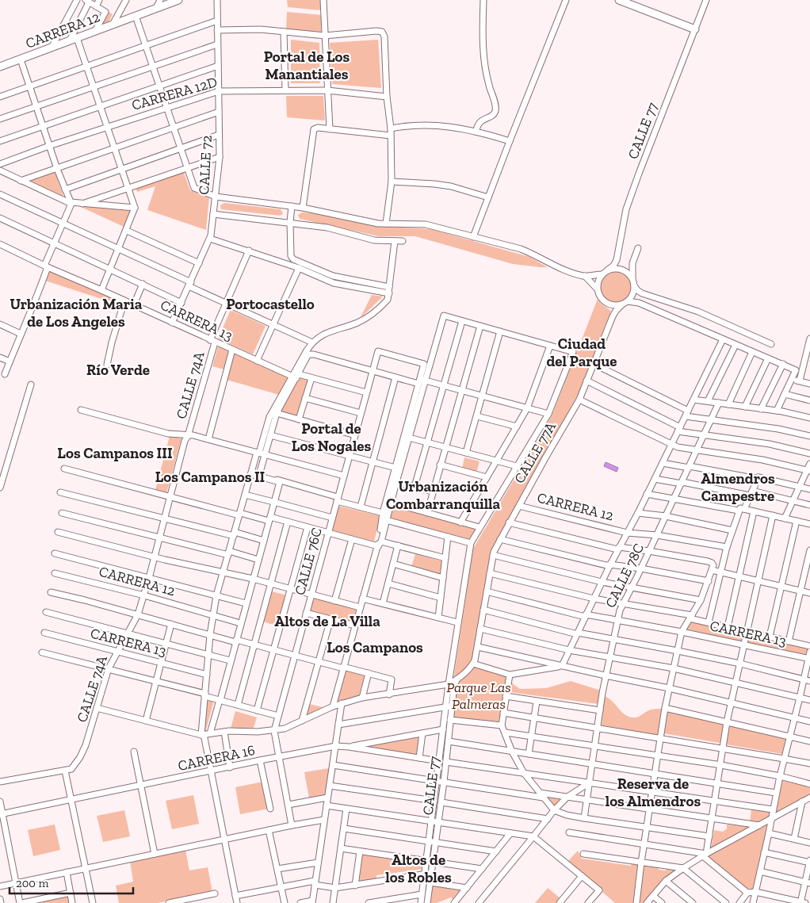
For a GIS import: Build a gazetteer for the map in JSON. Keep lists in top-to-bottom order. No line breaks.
{"streets":{"main road":["CARRERA 12"],"street":["CARRERA 12D","CALLE 77","CALLE 72","CARRERA 13","CALLE 74A","CALLE 77A","CALLE 76C","CALLE 78C","CARRERA 16"]},"crossings":[["CARRERA 12","CALLE 74A"],["CARRERA 12","CALLE 77A"],["CARRERA 12","CALLE 78C"],["CARRERA 12D","CALLE 72"],["CALLE 77","CALLE 77A"],["CALLE 77","CARRERA 16"],["CALLE 72","CARRERA 13"],["CARRERA 13","CALLE 74A"],["CARRERA 13","CALLE 76C"],["CARRERA 13","CALLE 78C"],["CALLE 76C","CARRERA 16"]],"districts":["Portal de Los Manantiales","Urbanización Maria de Los Angeles","Portocastello","Ciudad del Parque","Río Verde","Portal de Los Nogales","Los Campanos III","Los Campanos II","Almendros Campestre","Urbanización Combarranquilla","Altos de La Villa","Los Campanos","Reserva de los Almendros","Altos de los Robles"],"parks":["Parque Las Palmeras"],"scale_bar":"200 m"}
